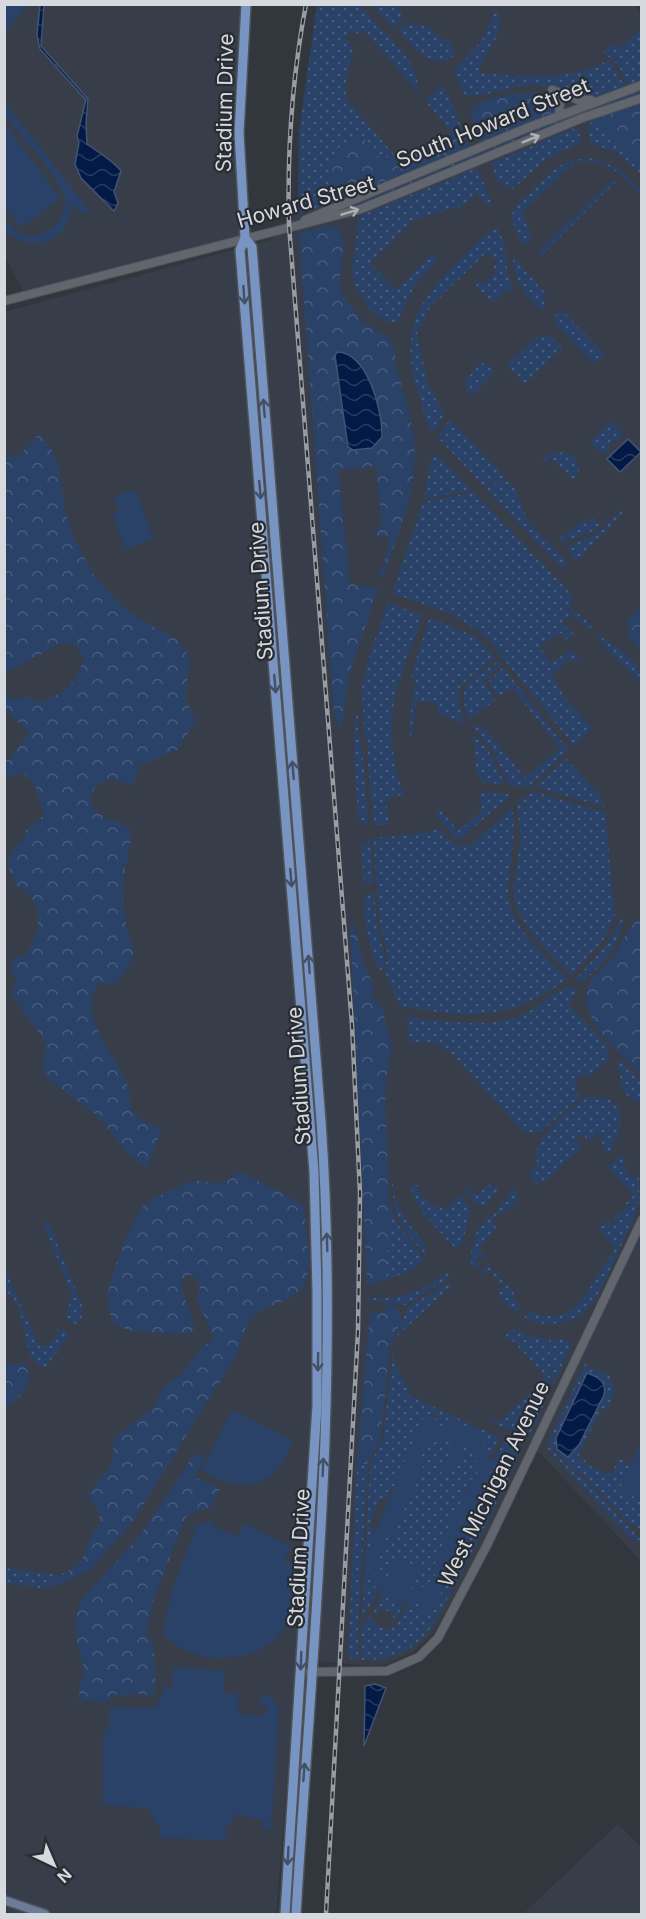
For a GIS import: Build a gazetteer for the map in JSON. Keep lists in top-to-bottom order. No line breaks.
{"streets":{"main road":["Stadium Drive"],"street":["South Howard Street","Howard Street","West Michigan Avenue"]},"crossings":[["Stadium Drive","Howard Street"],["Stadium Drive","West Michigan Avenue"],["South Howard Street","Howard Street"]],"one_way":["Howard Street"],"north":"bottom right"}
